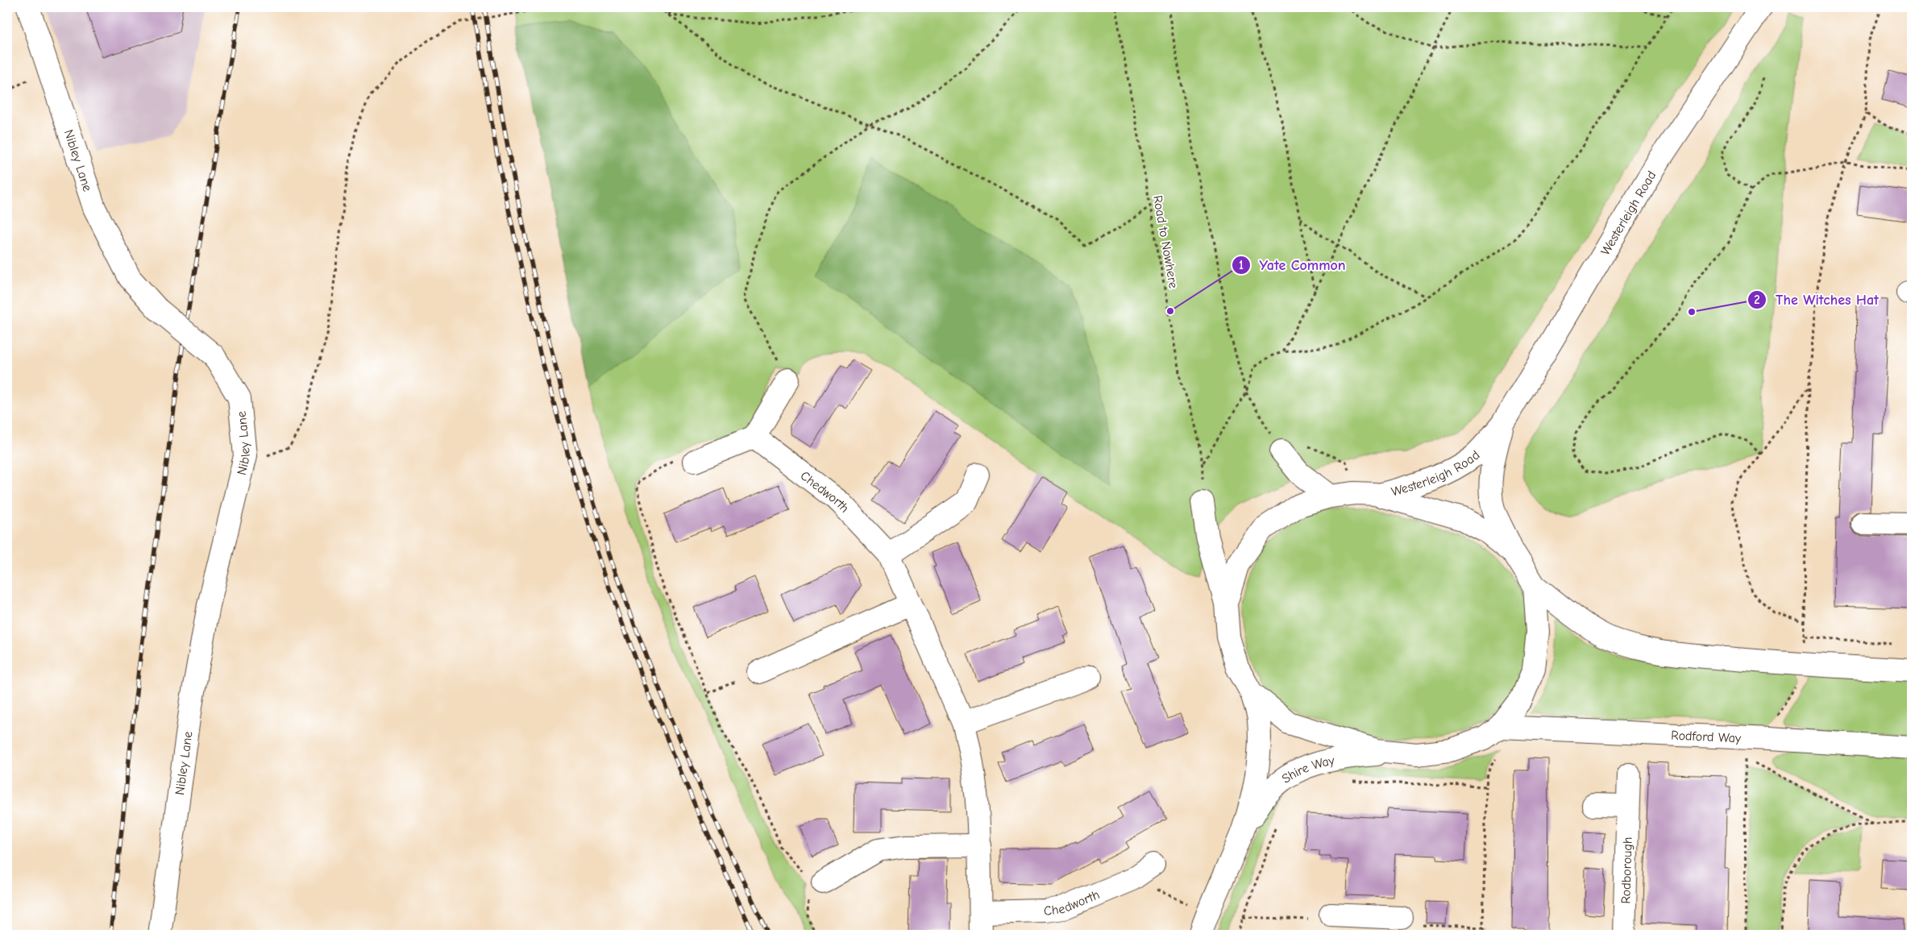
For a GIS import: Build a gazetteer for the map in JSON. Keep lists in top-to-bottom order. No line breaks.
{"streets":{"street":["Nibley Lane","Westerleigh Road","Chedworth","Rodford Way","Shire Way","Rodborough"],"path":["Road to Nowhere"]},"places":["Yate Common","The Witches Hat"]}
